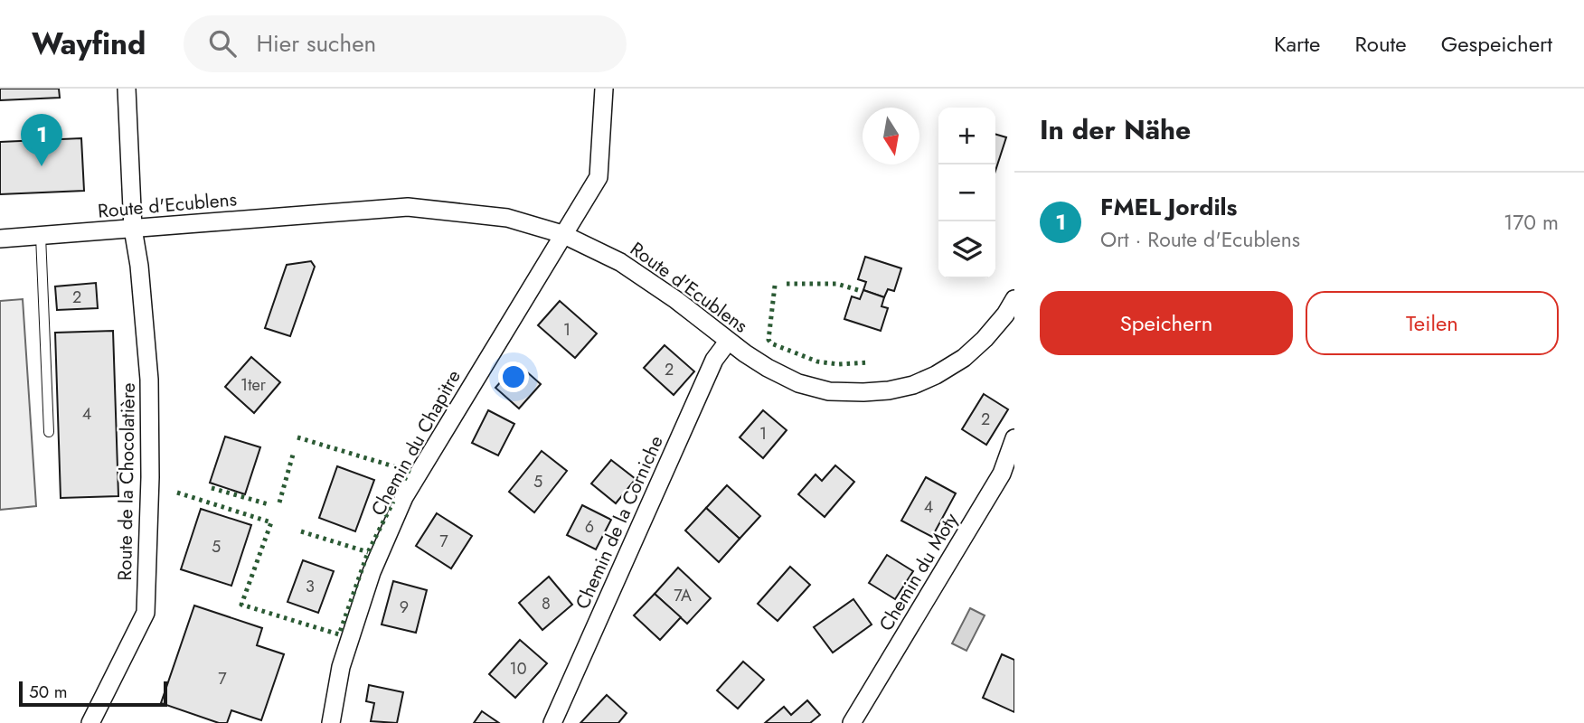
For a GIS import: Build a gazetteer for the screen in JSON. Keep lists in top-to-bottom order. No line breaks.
{"streets":{"street":["Route d'Ecublens","Chemin du Chapitre","Route de la Chocolatière","Chemin de la Corniche","Chemin du Moty"]},"crossings":[["Route d'Ecublens","Chemin du Chapitre"],["Route d'Ecublens","Route de la Chocolatière"],["Route d'Ecublens","Chemin de la Corniche"]],"house_numbers":["2","1","2","1ter","4","2","1","5","4","6","7","5","3","7A","8","9","10","7"],"scale_bar":"50 m","north":"bottom","page":{"header":"Wayfind","search":"Hier suchen","nav":["Karte","Route","Gespeichert"],"heading":"In der Nähe","map_buttons":["+","−"],"pins":"1","list":[{"mark":"1","name":"FMEL Jordils","note":"Ort · Route d'Ecublens","value":"170 m"}],"buttons":["Speichern","Teilen"],"scale":"50 m"}}
